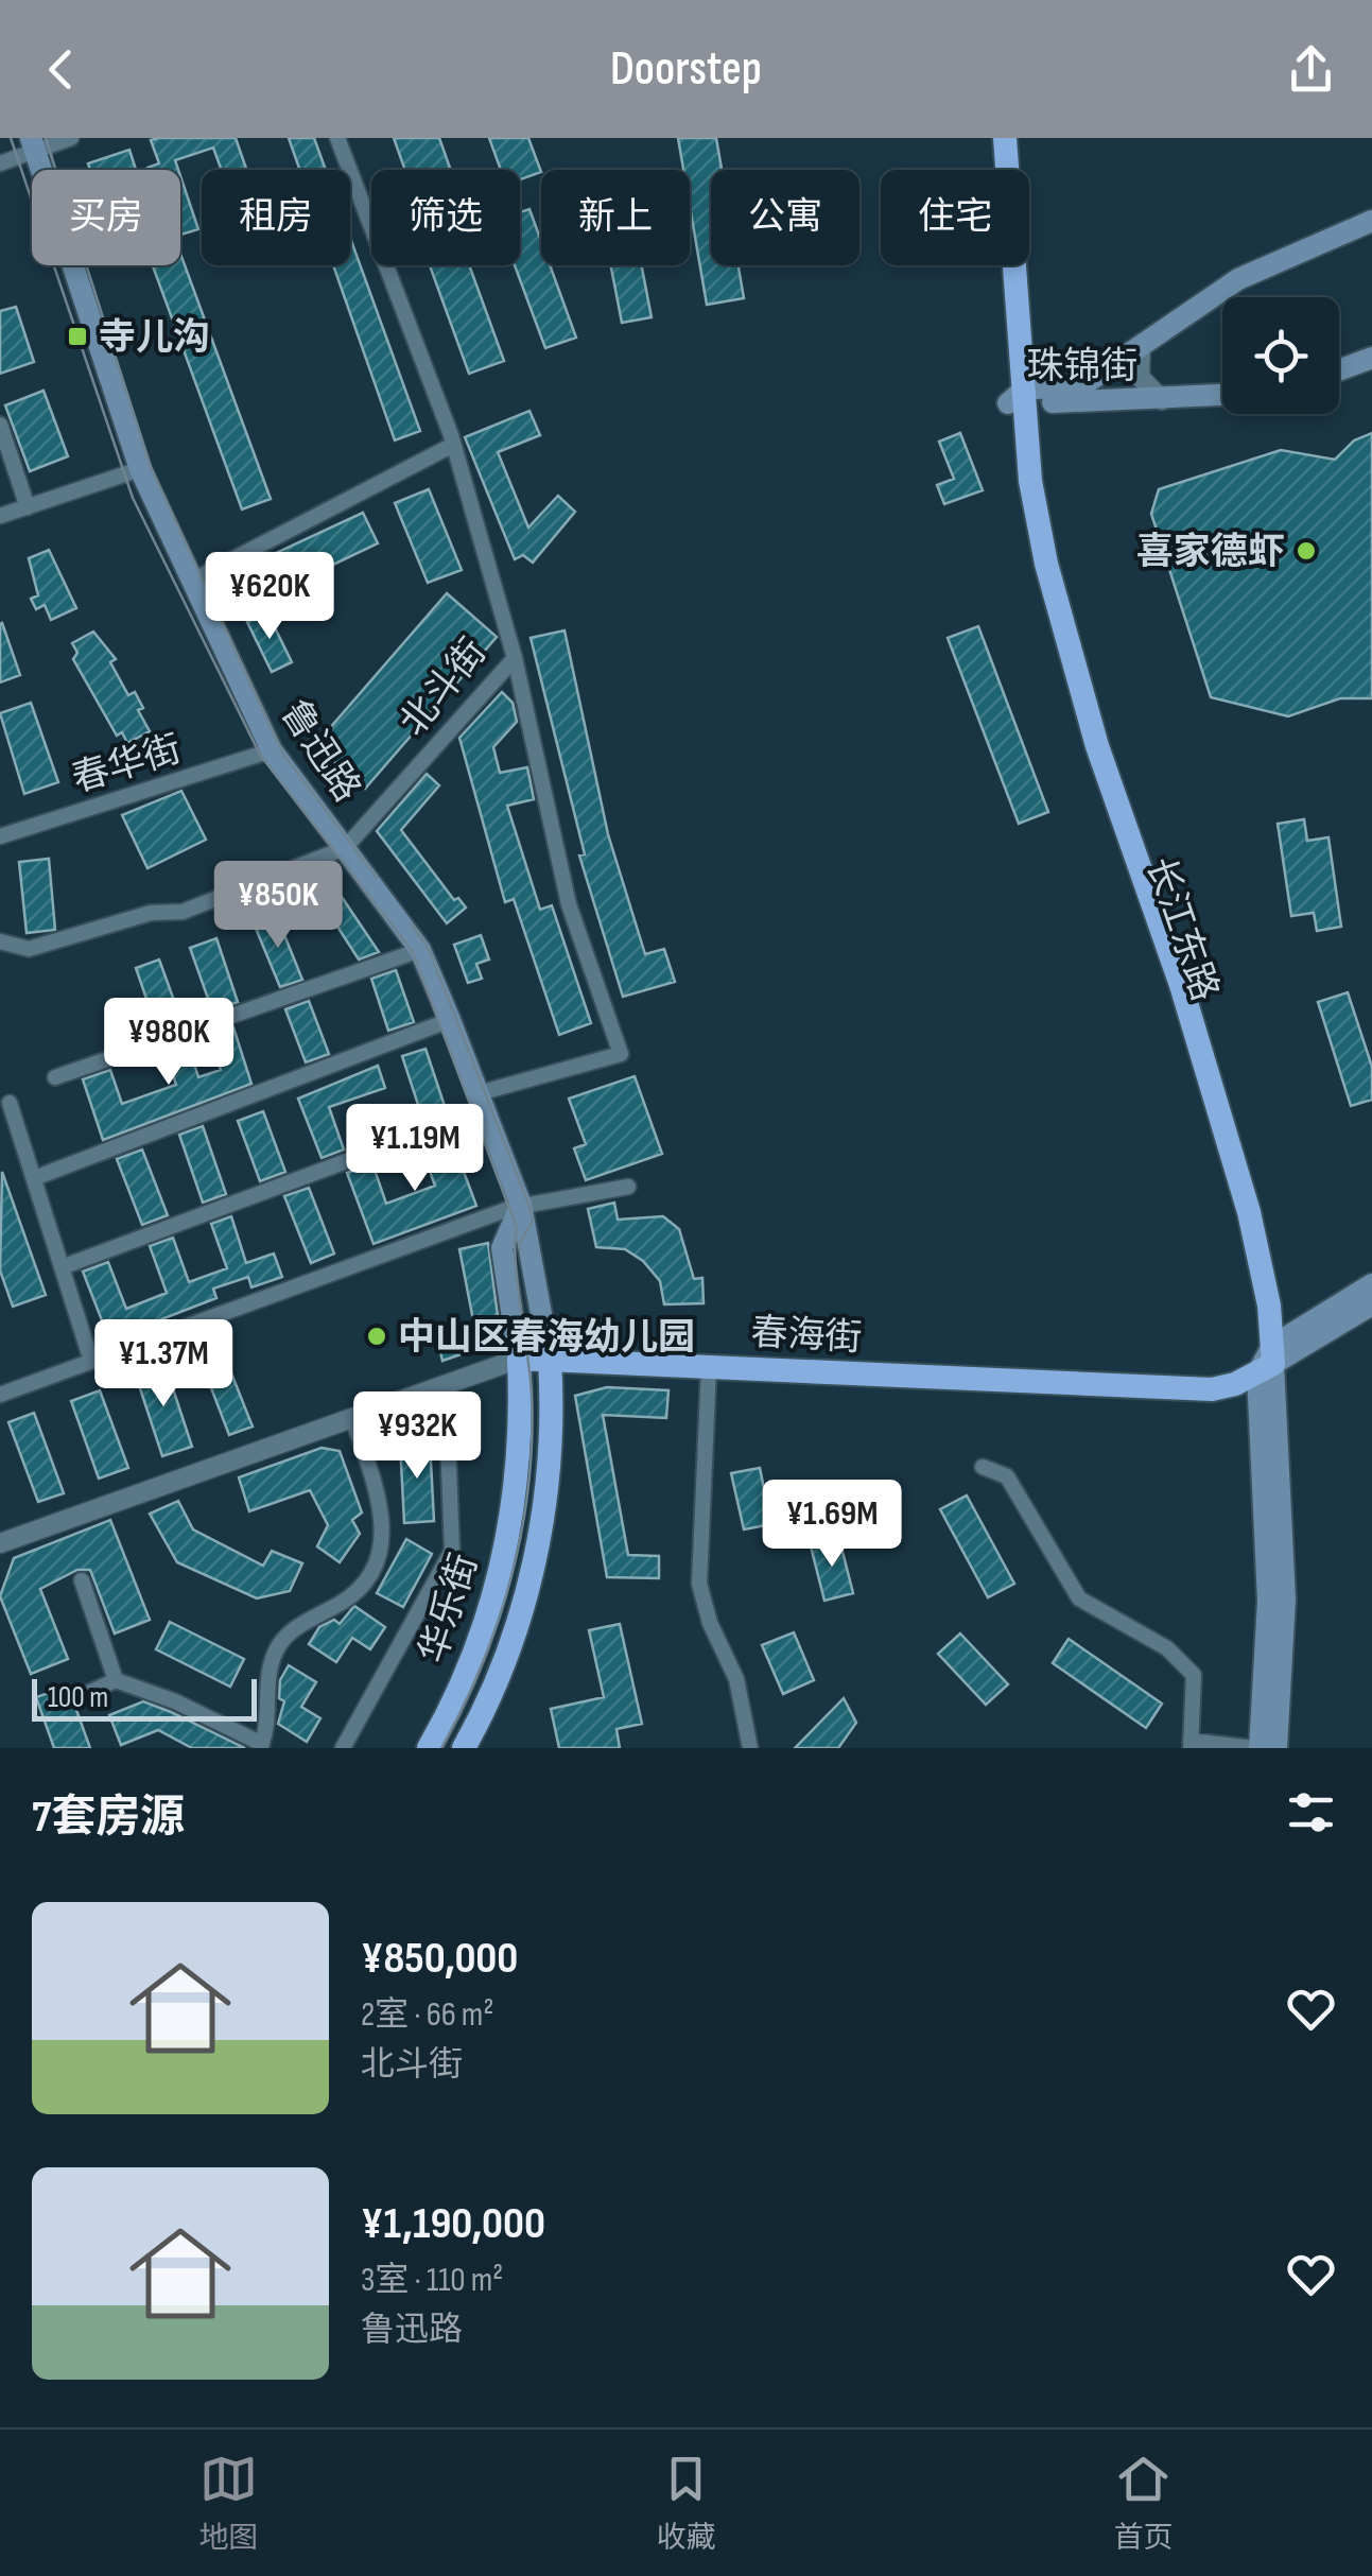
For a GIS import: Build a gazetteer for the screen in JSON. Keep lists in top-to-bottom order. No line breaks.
{"streets":{"highway":["长江东路","春海街","华乐街"],"main road":["珠锦街","鲁迅路"],"street":["北斗街","春华街"]},"crossings":[["珠锦街","长江东路"],["北斗街","鲁迅路"],["鲁迅路","春华街"],["鲁迅路","春海街"],["鲁迅路","华乐街"],["长江东路","春海街"],["春海街","华乐街"]],"places":{"transit":["寺儿沟"],"other":["喜家德虾","中山区春海幼儿园"]},"scale_bar":"100 m","page":{"header":"Doorstep","chip":["买房","租房","筛选","新上","公寓","住宅"],"price":["¥620K","¥850K","¥980K","¥1.19M","¥1.37M","¥932K","¥1.69M"],"scale":"100 m","heading":"7套房源","list":[{"name":"¥850,000","note":"2室 · 66 m² · 北斗街"},{"name":"¥1,190,000","note":"3室 · 110 m² · 鲁迅路"}],"tabs":["地图","收藏","首页"]}}
